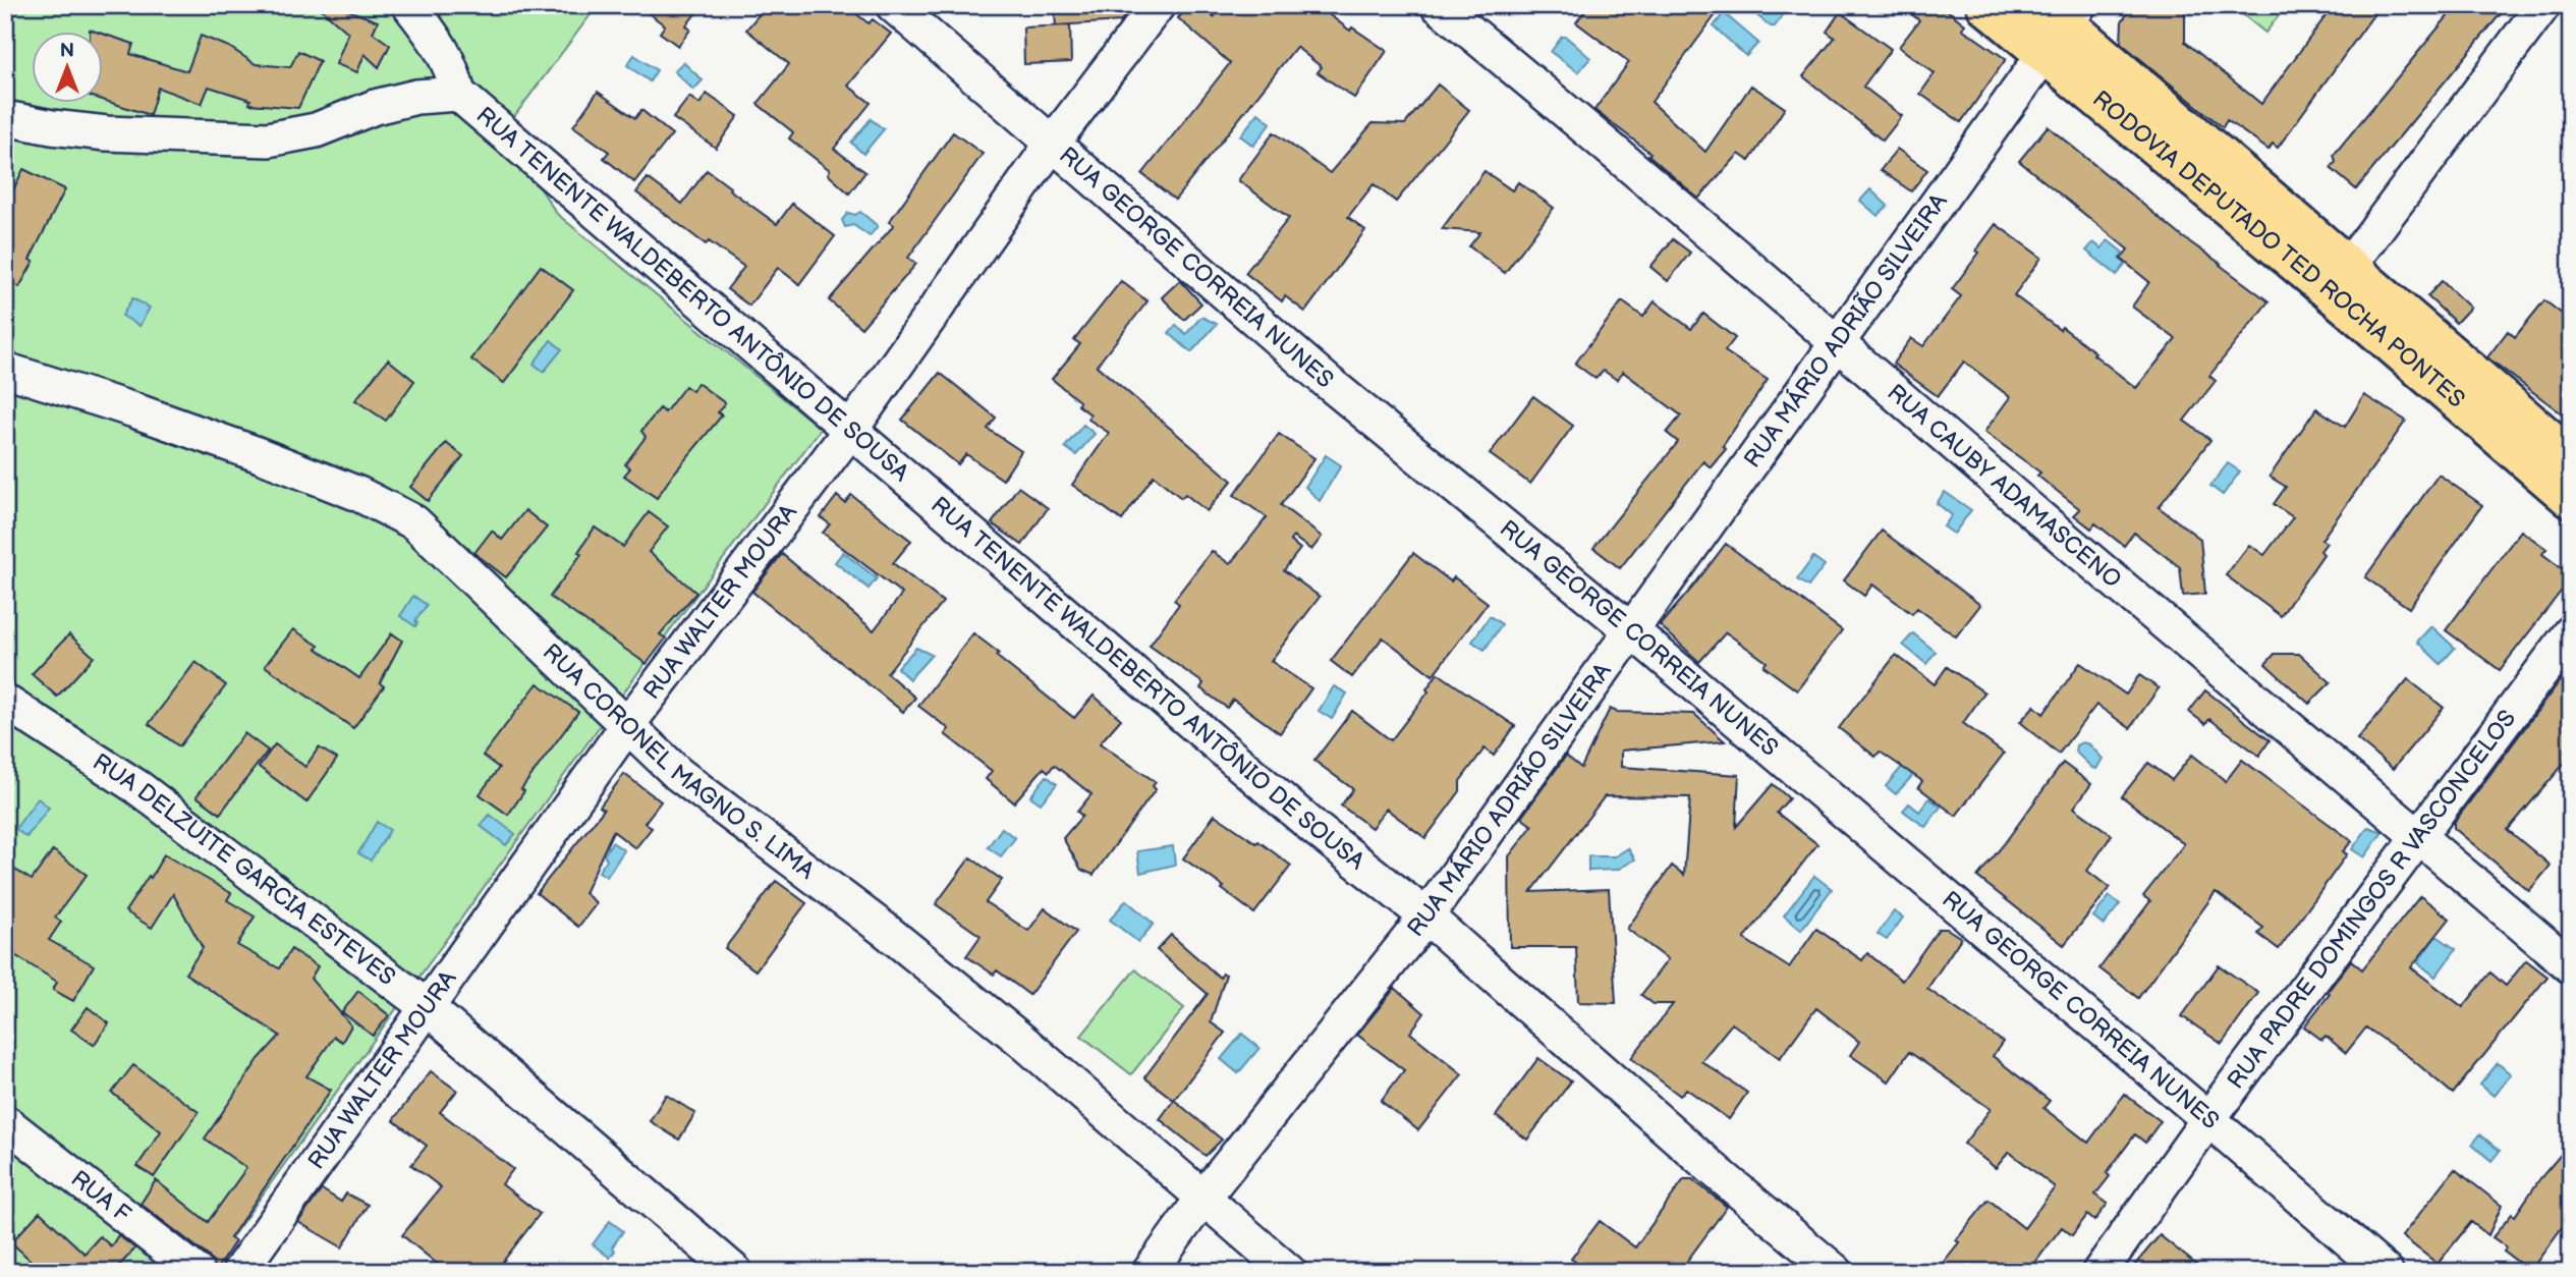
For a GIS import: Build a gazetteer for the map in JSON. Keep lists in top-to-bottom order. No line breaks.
{"streets":{"main road":["RODOVIA DEPUTADO TED ROCHA PONTES"],"street":["RUA GEORGE CORREIA NUNES","RUA TENENTE WALDEBERTO ANTÔNIO DE SOUSA","RUA MÁRIO ADRIÃO SILVEIRA","RUA CAUBY ADAMASCENO","RUA WALTER MOURA","RUA CORONEL MAGNO S. LIMA","RUA DELZUITE GARCIA ESTEVES","RUA PADRE DOMINGOS R VASCONCELOS","RUA F"]},"crossings":[["RODOVIA DEPUTADO TED ROCHA PONTES","RUA MÁRIO ADRIÃO SILVEIRA"],["RUA GEORGE CORREIA NUNES","RUA MÁRIO ADRIÃO SILVEIRA"],["RUA GEORGE CORREIA NUNES","RUA WALTER MOURA"],["RUA GEORGE CORREIA NUNES","RUA PADRE DOMINGOS R VASCONCELOS"],["RUA TENENTE WALDEBERTO ANTÔNIO DE SOUSA","RUA MÁRIO ADRIÃO SILVEIRA"],["RUA TENENTE WALDEBERTO ANTÔNIO DE SOUSA","RUA WALTER MOURA"],["RUA MÁRIO ADRIÃO SILVEIRA","RUA CAUBY ADAMASCENO"],["RUA MÁRIO ADRIÃO SILVEIRA","RUA CORONEL MAGNO S. LIMA"],["RUA CAUBY ADAMASCENO","RUA PADRE DOMINGOS R VASCONCELOS"],["RUA WALTER MOURA","RUA CORONEL MAGNO S. LIMA"],["RUA WALTER MOURA","RUA DELZUITE GARCIA ESTEVES"]],"north":"top"}
